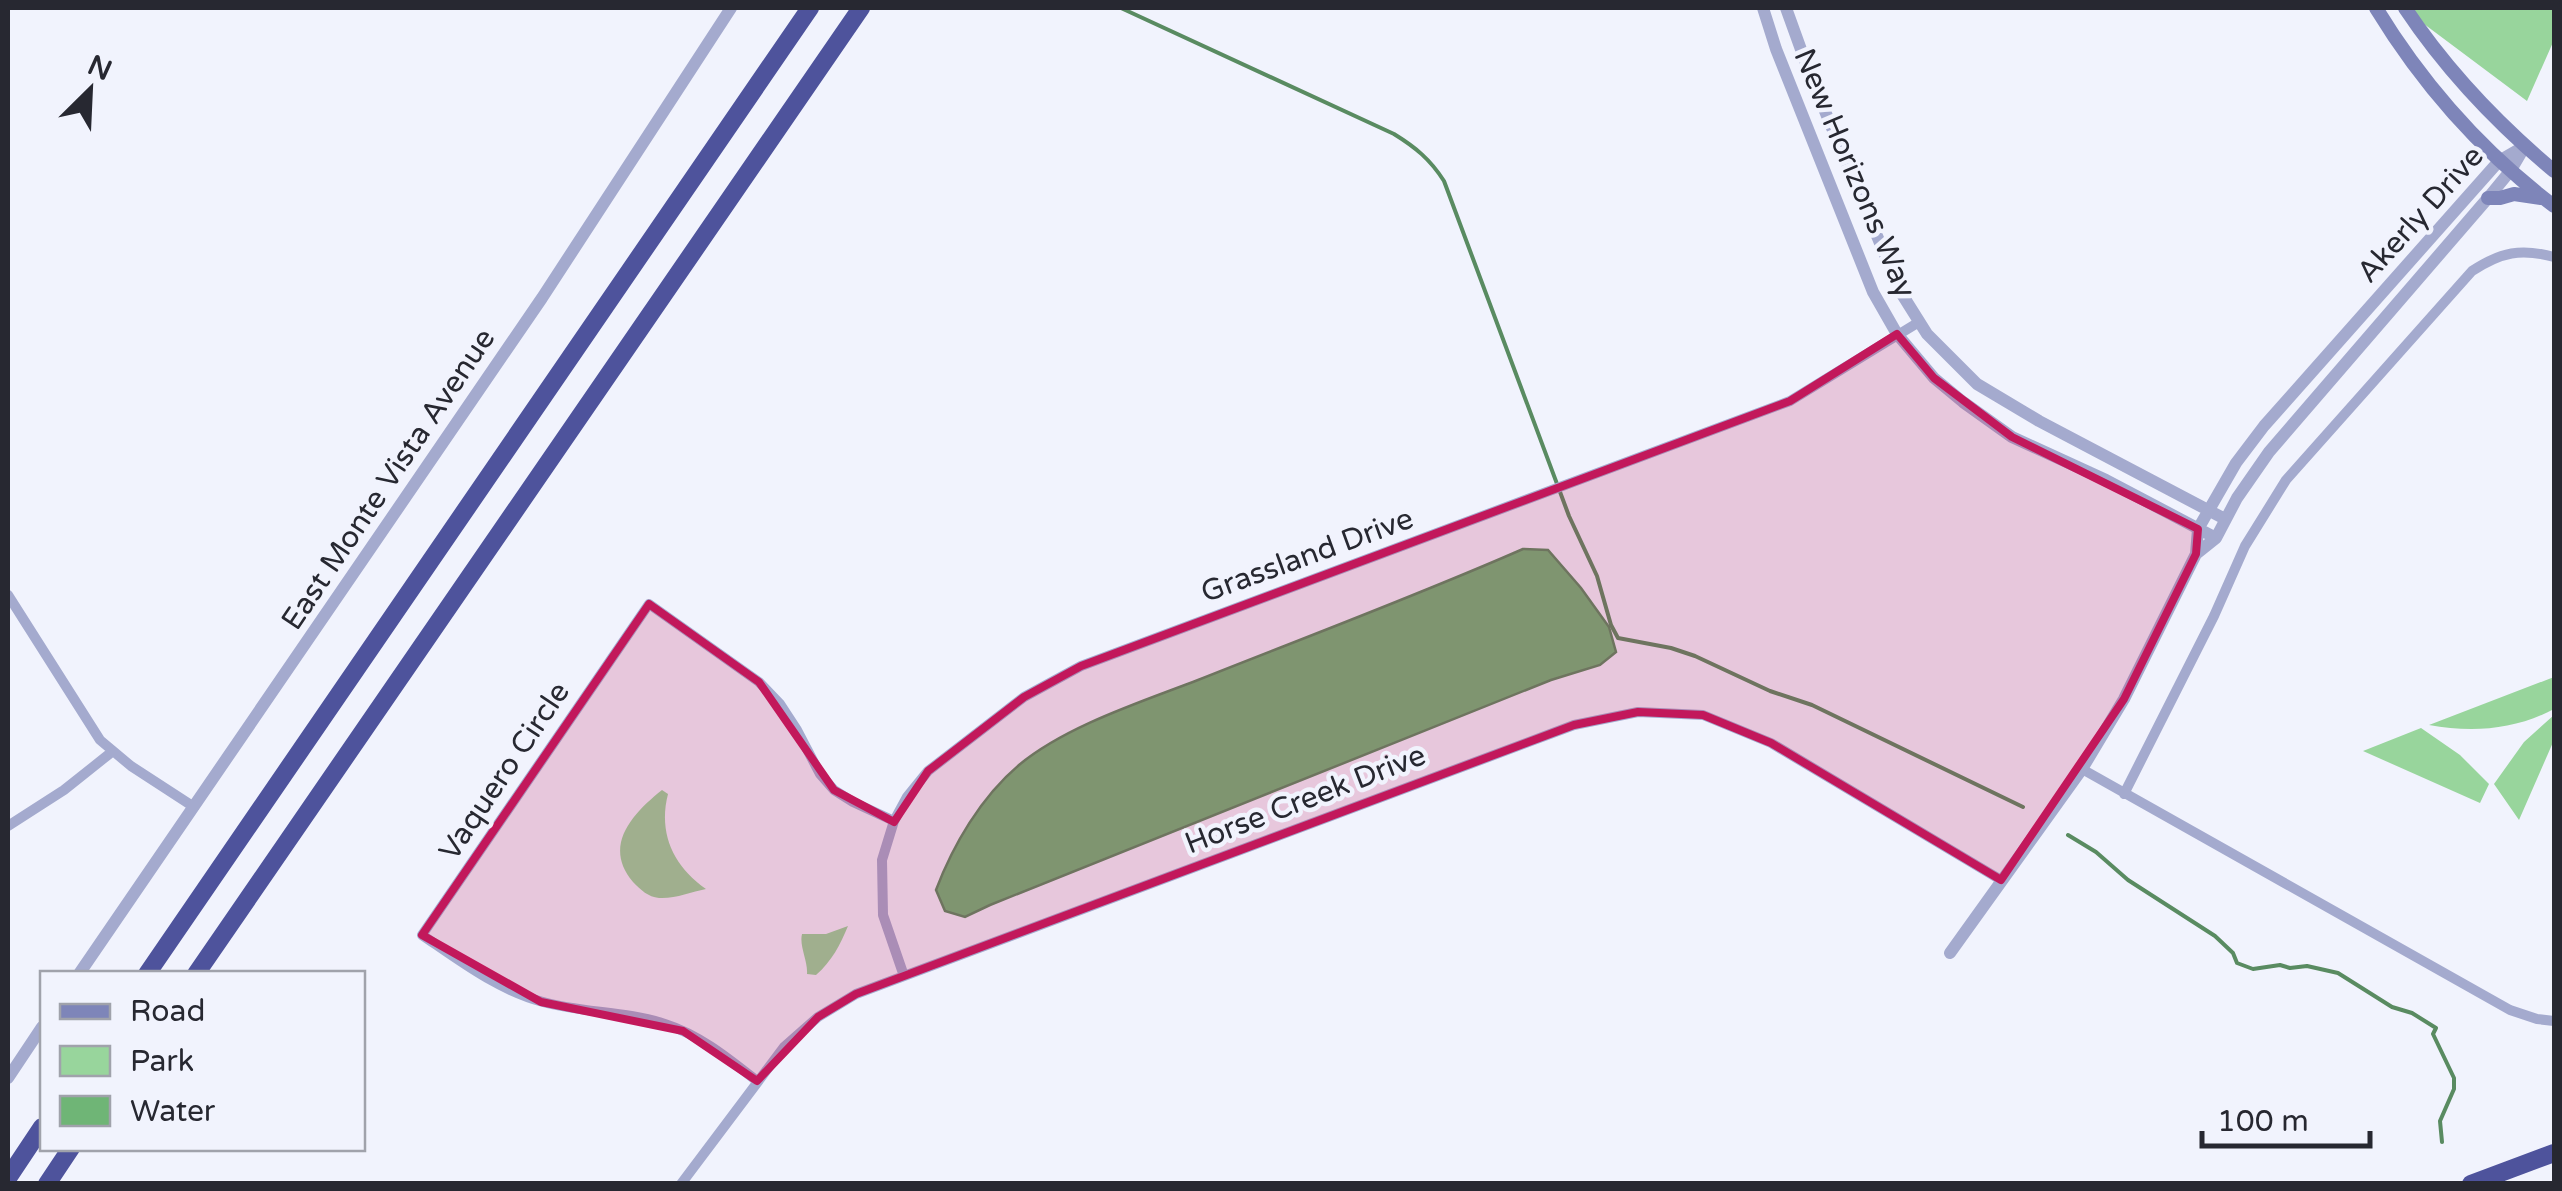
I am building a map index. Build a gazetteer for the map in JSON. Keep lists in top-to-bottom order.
{
  "streets": {
    "street": [
      "New Horizons Way",
      "Akerly Drive",
      "East Monte Vista Avenue",
      "Grassland Drive",
      "Vaquero Circle",
      "Horse Creek Drive"
    ]
  },
  "crossings": [
    ["New Horizons Way", "Akerly Drive"],
    ["New Horizons Way", "Grassland Drive"],
    ["Akerly Drive", "Horse Creek Drive"],
    ["Grassland Drive", "Vaquero Circle"],
    ["Grassland Drive", "Horse Creek Drive"],
    ["Vaquero Circle", "Horse Creek Drive"]
  ],
  "legend": ["Road", "Park", "Water"],
  "scale_bar": "100 m",
  "north": "top right"
}
